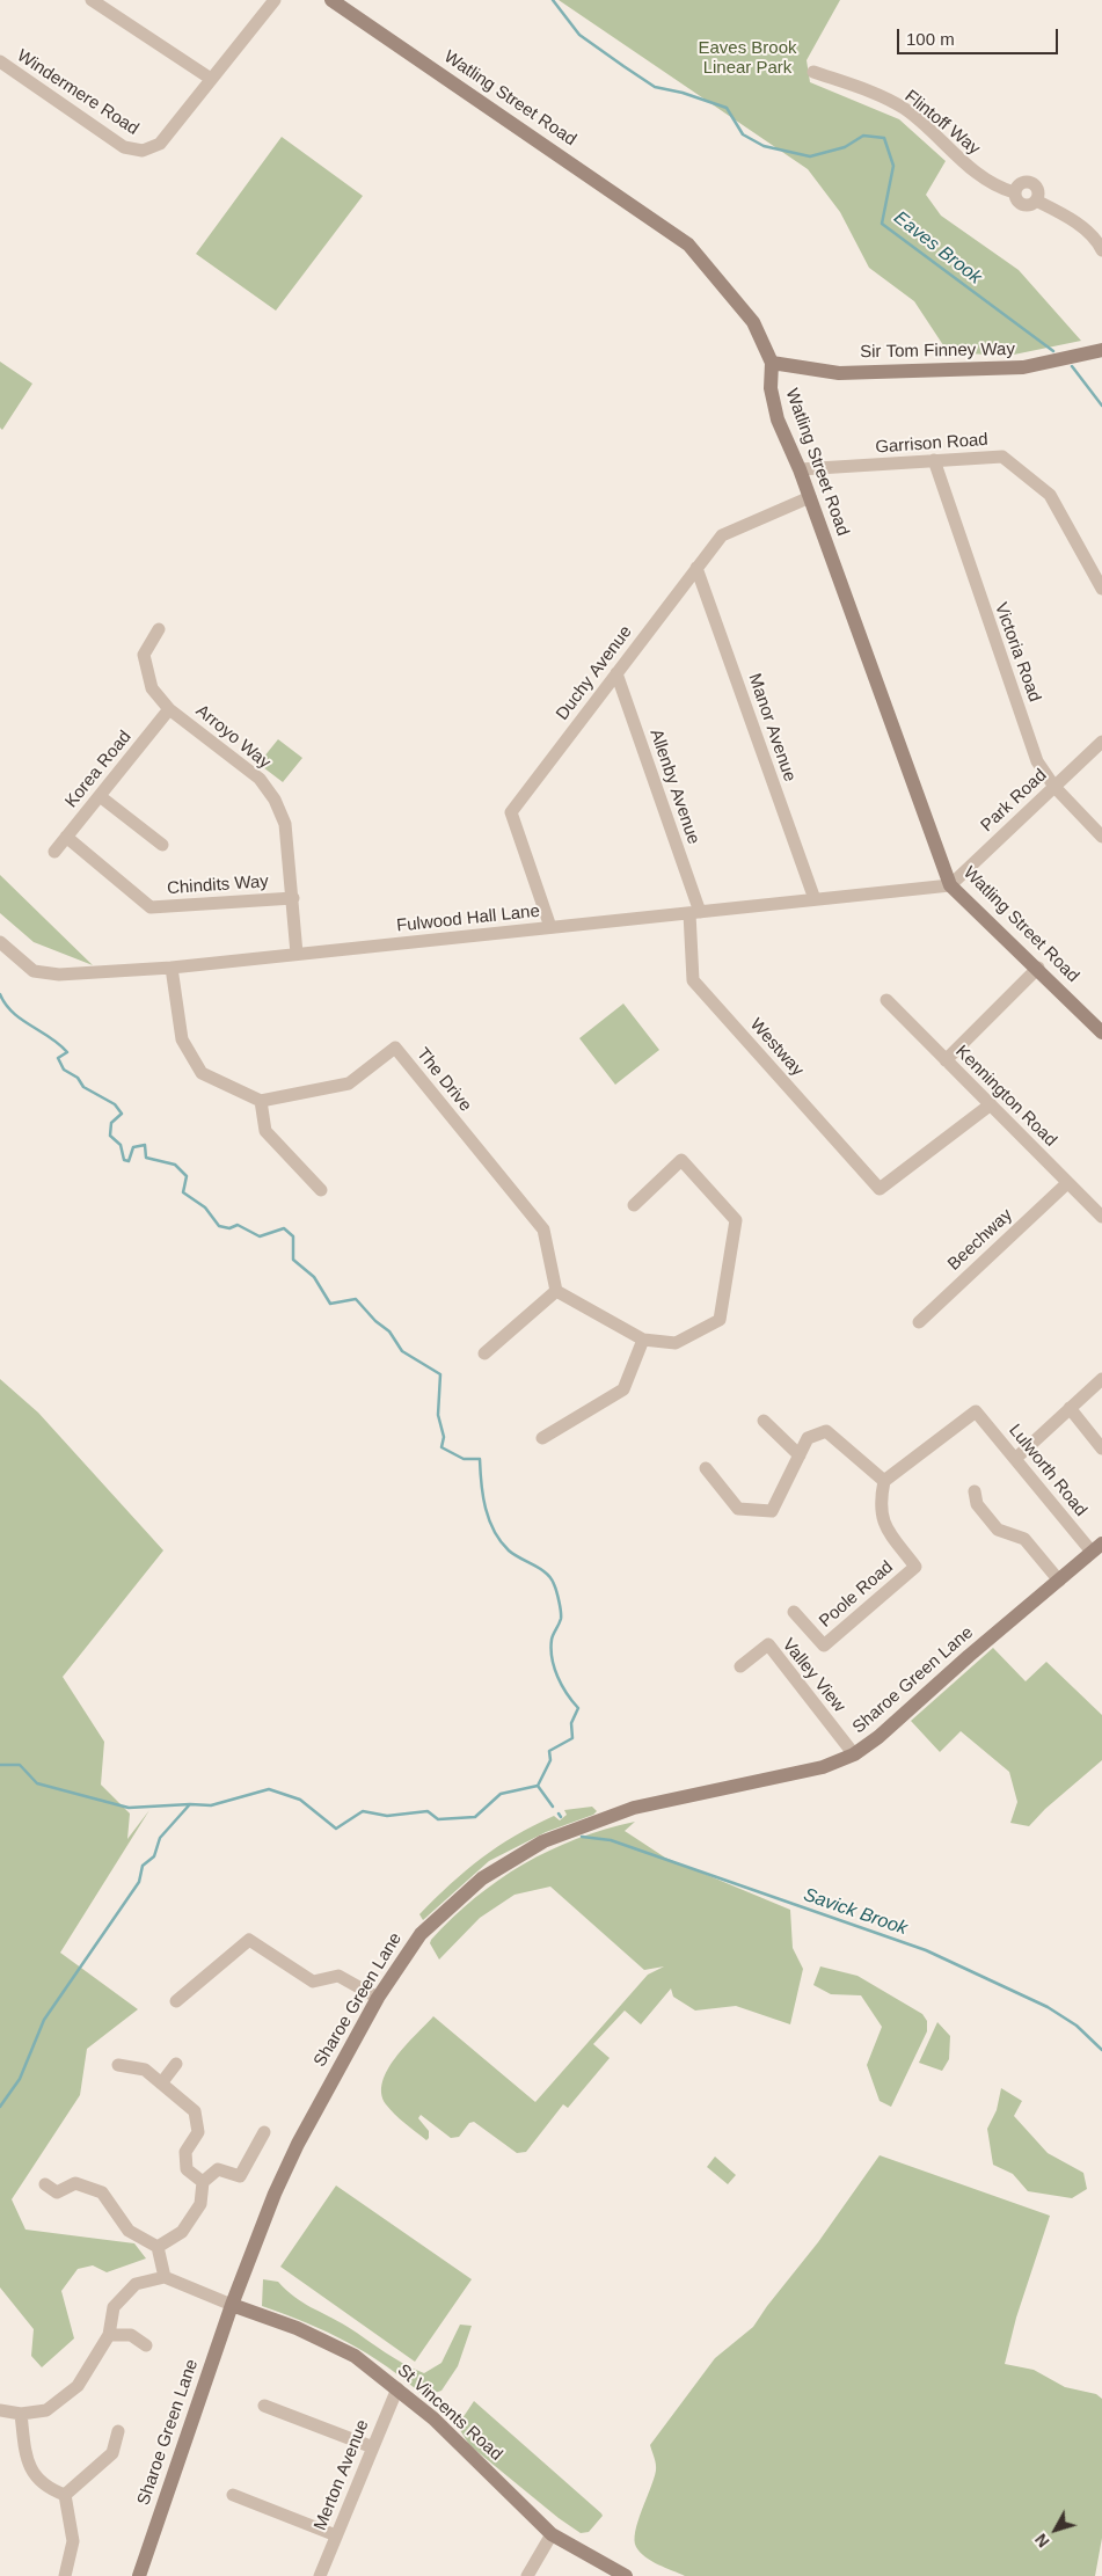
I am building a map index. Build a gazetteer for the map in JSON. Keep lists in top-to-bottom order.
{
  "streets": {
    "street": [
      "Windermere Road",
      "Watling Street Road",
      "Flintoff Way",
      "Sir Tom Finney Way",
      "Garrison Road",
      "Victoria Road",
      "Duchy Avenue",
      "Manor Avenue",
      "Arroyo Way",
      "Korea Road",
      "Allenby Avenue",
      "Park Road",
      "Chindits Way",
      "Fulwood Hall Lane",
      "Westway",
      "The Drive",
      "Kennington Road",
      "Beechway",
      "Lulworth Road",
      "Poole Road",
      "Valley View",
      "Sharoe Green Lane",
      "St Vincents Road",
      "Merton Avenue"
    ]
  },
  "crossings": [
    ["Watling Street Road", "Sir Tom Finney Way"],
    ["Watling Street Road", "Garrison Road"],
    ["Watling Street Road", "Duchy Avenue"],
    ["Watling Street Road", "Park Road"],
    ["Watling Street Road", "Fulwood Hall Lane"],
    ["Garrison Road", "Victoria Road"],
    ["Victoria Road", "Park Road"],
    ["Duchy Avenue", "Manor Avenue"],
    ["Duchy Avenue", "Allenby Avenue"],
    ["Duchy Avenue", "Fulwood Hall Lane"],
    ["Manor Avenue", "Fulwood Hall Lane"],
    ["Arroyo Way", "Korea Road"],
    ["Arroyo Way", "Chindits Way"],
    ["Arroyo Way", "Fulwood Hall Lane"],
    ["Korea Road", "Chindits Way"],
    ["Allenby Avenue", "Fulwood Hall Lane"],
    ["Allenby Avenue", "Westway"],
    ["Park Road", "Fulwood Hall Lane"],
    ["Fulwood Hall Lane", "Westway"],
    ["Westway", "Kennington Road"],
    ["Kennington Road", "Beechway"],
    ["Lulworth Road", "Poole Road"],
    ["Lulworth Road", "Sharoe Green Lane"],
    ["Valley View", "Sharoe Green Lane"],
    ["Sharoe Green Lane", "St Vincents Road"],
    ["St Vincents Road", "Merton Avenue"]
  ],
  "water": ["Eaves Brook", "Savick Brook"],
  "parks": ["Eaves Brook Linear Park"],
  "scale_bar": "100 m",
  "north": "bottom left"
}
